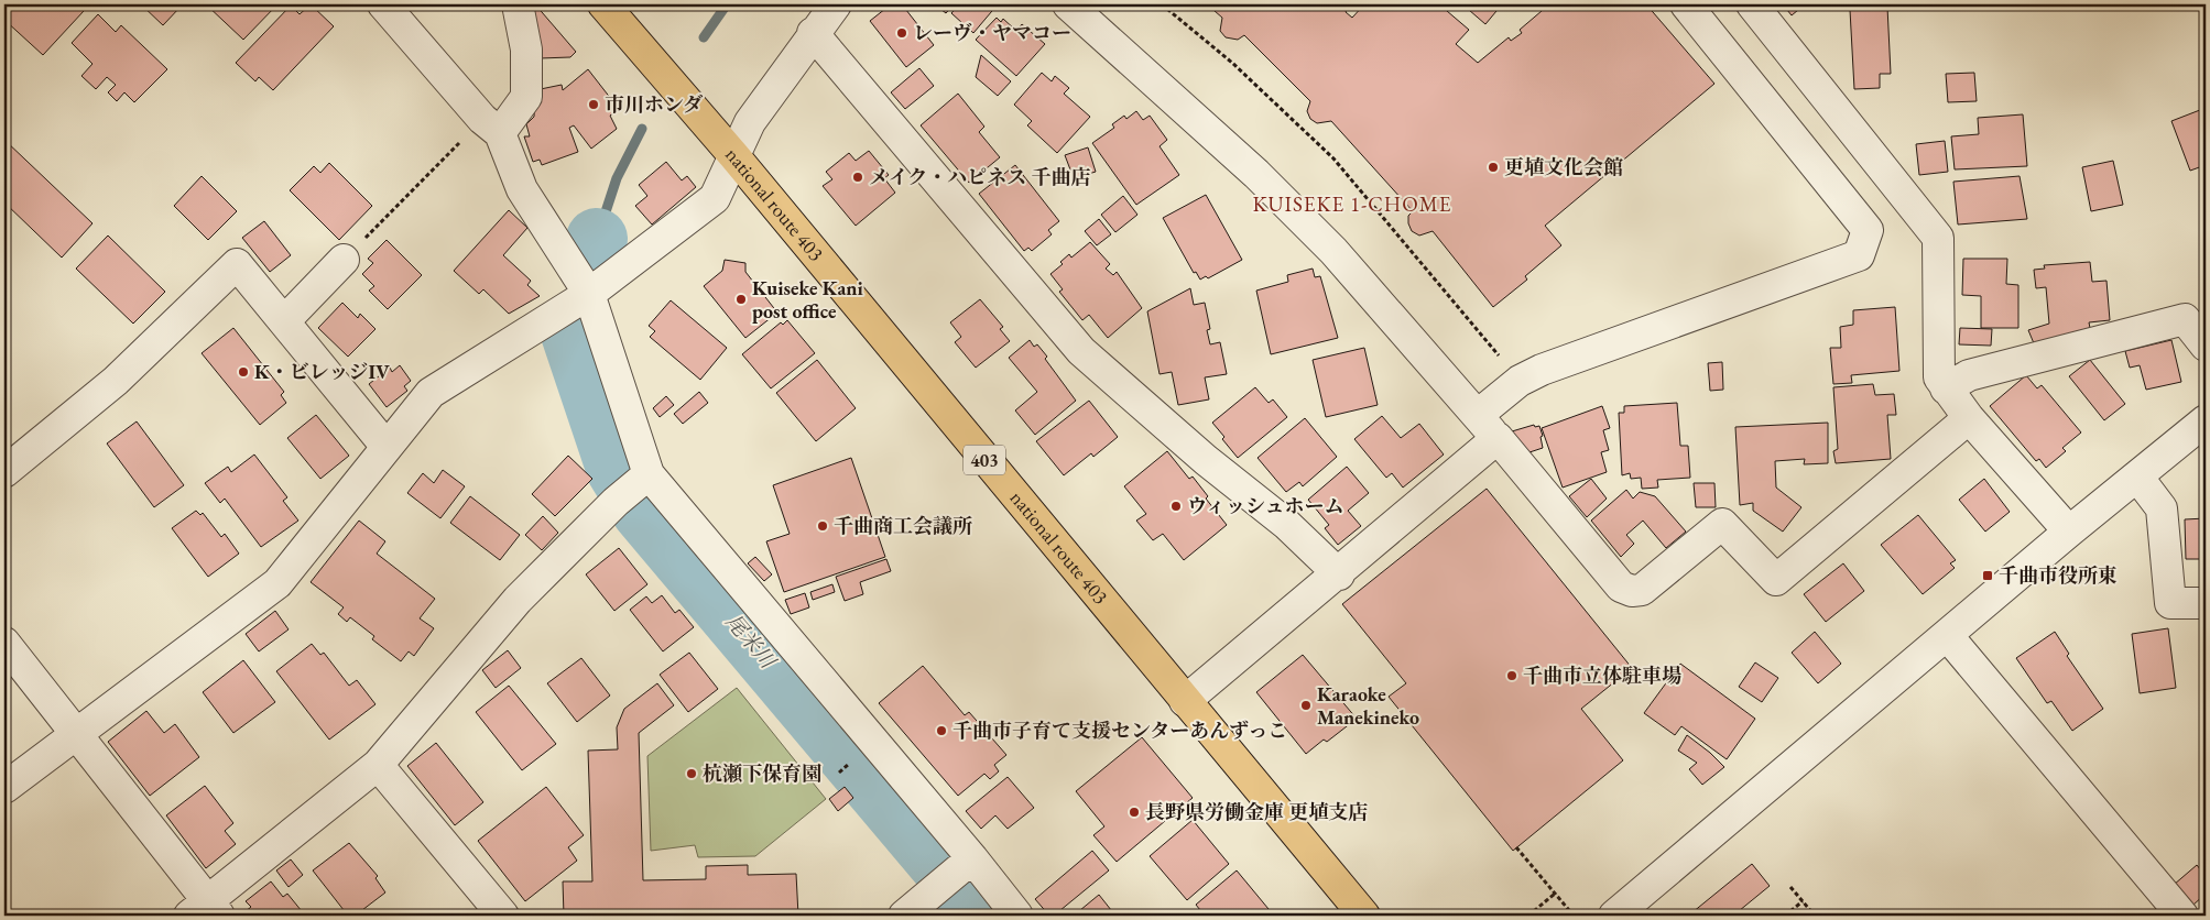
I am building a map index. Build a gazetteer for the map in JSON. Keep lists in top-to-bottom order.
{
  "streets": {
    "highway": ["national route 403", "403"]
  },
  "districts": ["KUISEKE 1-CHOME"],
  "water": ["尾米川"],
  "places": {
    "other": [
      "レーヴ・ヤマコー",
      "市川ホンダ",
      "更埴文化会館",
      "メイク・ハピネス 千曲店",
      "Kuiseke Kani post office",
      "K・ビレッジⅣ",
      "ウィッシュホーム",
      "千曲商工会議所",
      "千曲市立体駐車場",
      "Karaoke Manekineko",
      "千曲市子育て支援センターあんずっこ",
      "杭瀬下保育園",
      "長野県労働金庫 更埴支店"
    ],
    "transit": ["千曲市役所東"]
  }
}
